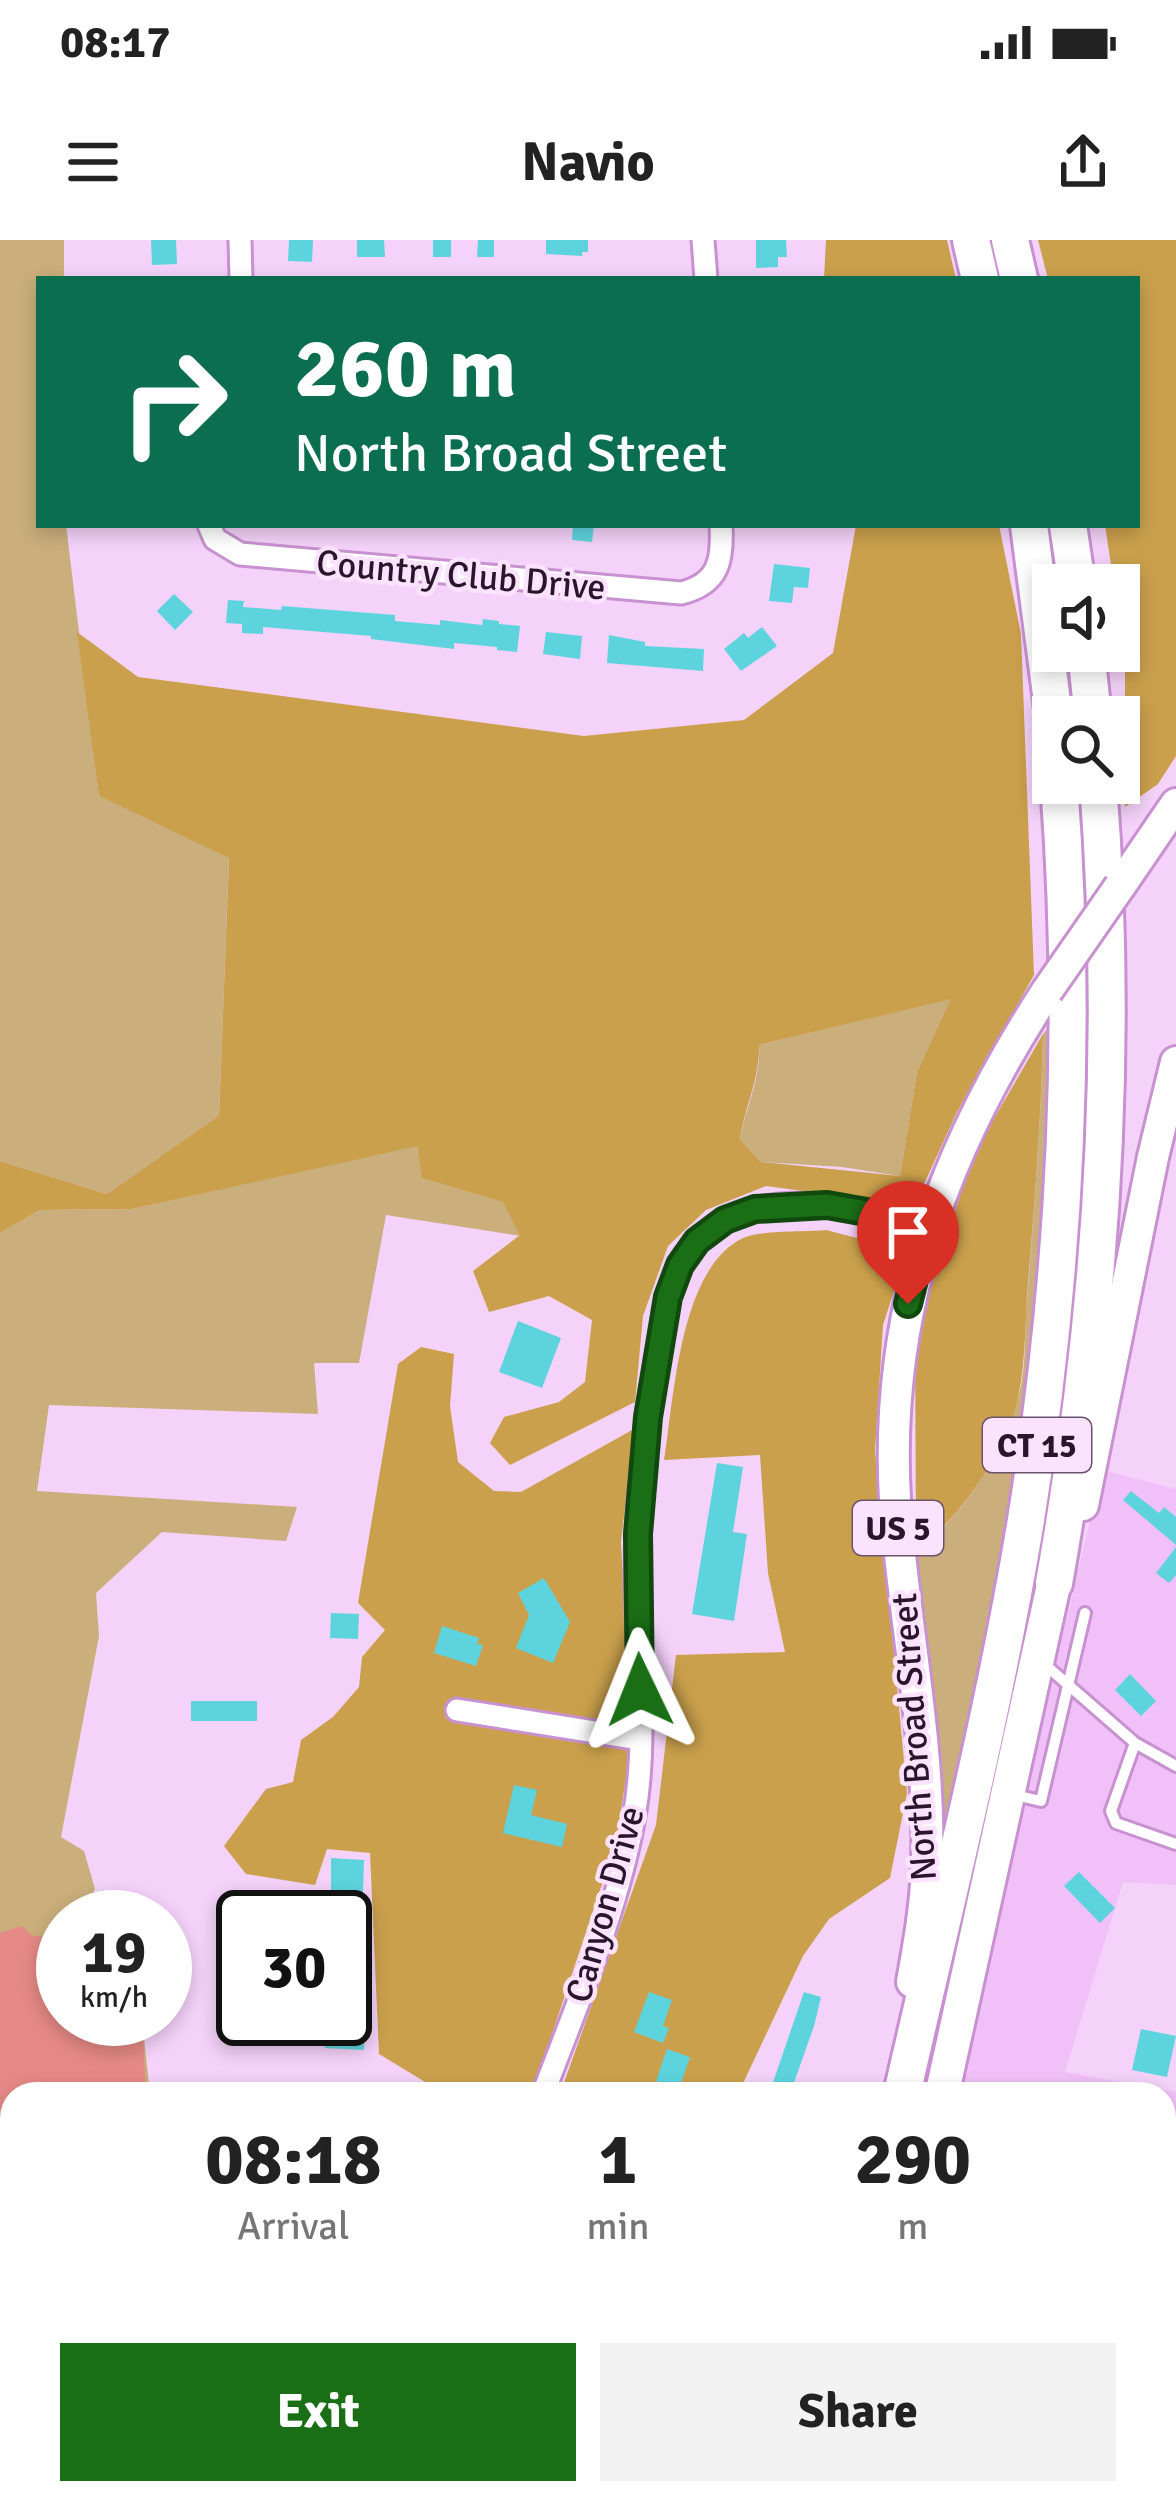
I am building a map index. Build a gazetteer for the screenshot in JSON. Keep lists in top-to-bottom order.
{
  "streets": {
    "highway": ["CT 15", "North Broad Street"],
    "main road": ["US 5"],
    "street": ["Country Club Drive", "Canyon Drive"]
  },
  "crossings": [
    ["CT 15", "North Broad Street"],
    ["North Broad Street", "Canyon Drive"]
  ],
  "page": {
    "status": "08:17",
    "header": "Navio",
    "turn": ["260 m", "North Broad Street"],
    "speed": "19 km/h",
    "limit": "30",
    "eta": [
      "08:18",
      "Arrival",
      "1",
      "min",
      "290",
      "m"
    ],
    "buttons": ["Exit", "Share"]
  }
}
